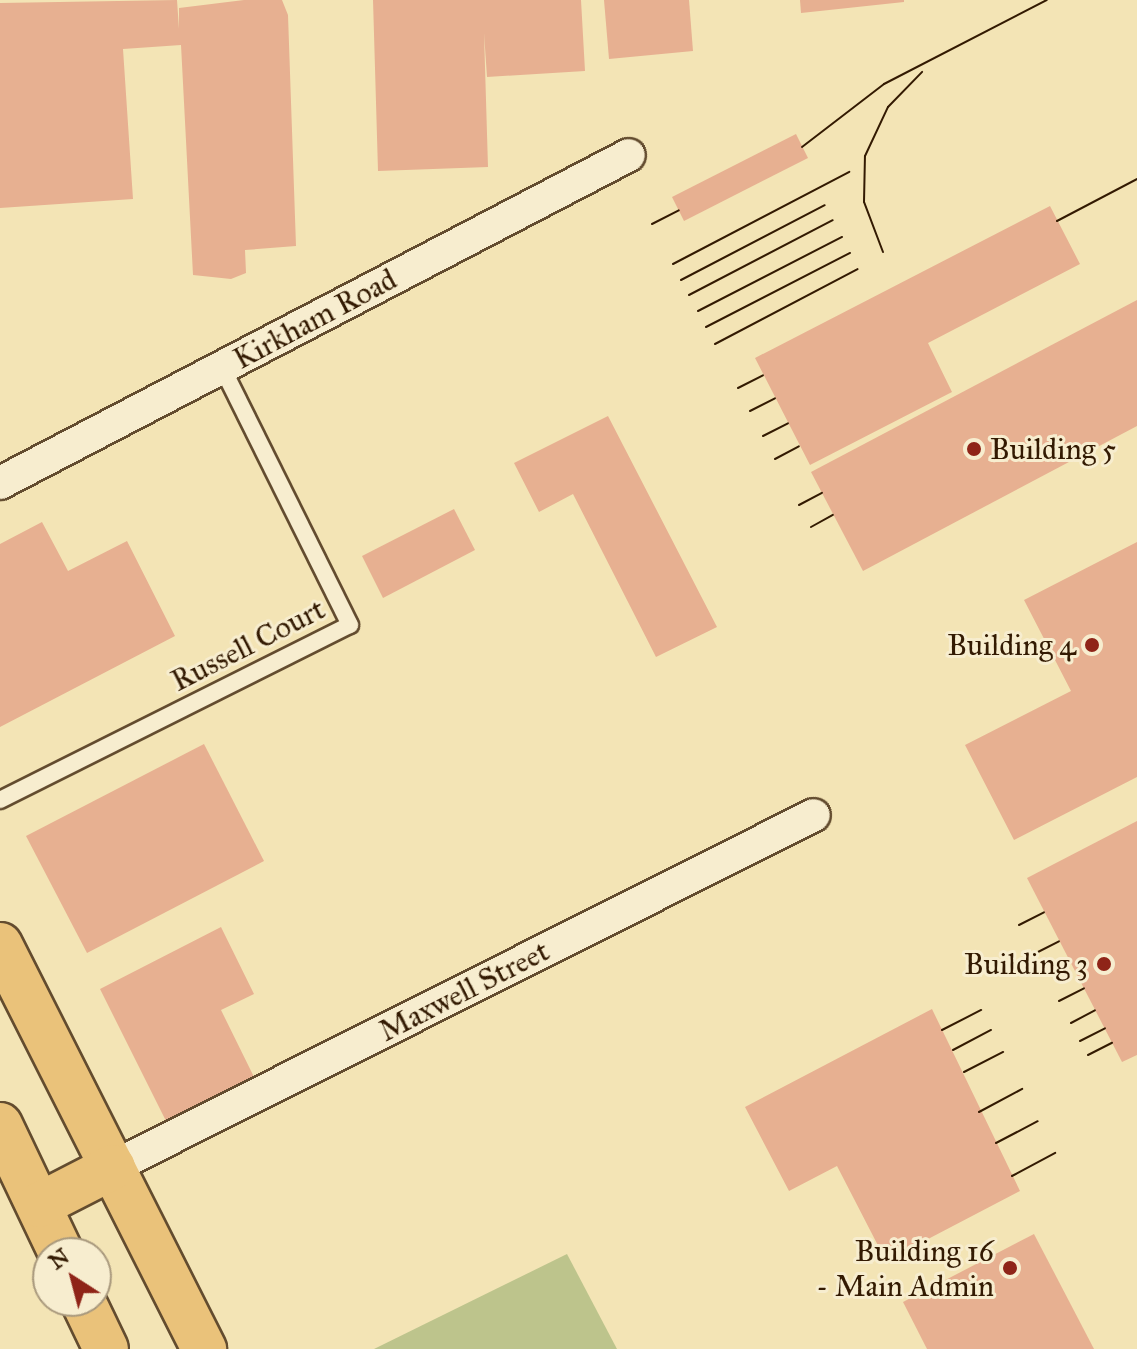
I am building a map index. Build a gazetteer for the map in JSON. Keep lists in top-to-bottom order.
{
  "streets": {
    "street": ["Kirkham Road", "Maxwell Street"],
    "lane": ["Russell Court"]
  },
  "crossings": [
    ["Kirkham Road", "Russell Court"]
  ],
  "places": [
    "Building 5",
    "Building 4",
    "Building 3",
    "Building 16 - Main Admin"
  ],
  "north": "top left"
}
